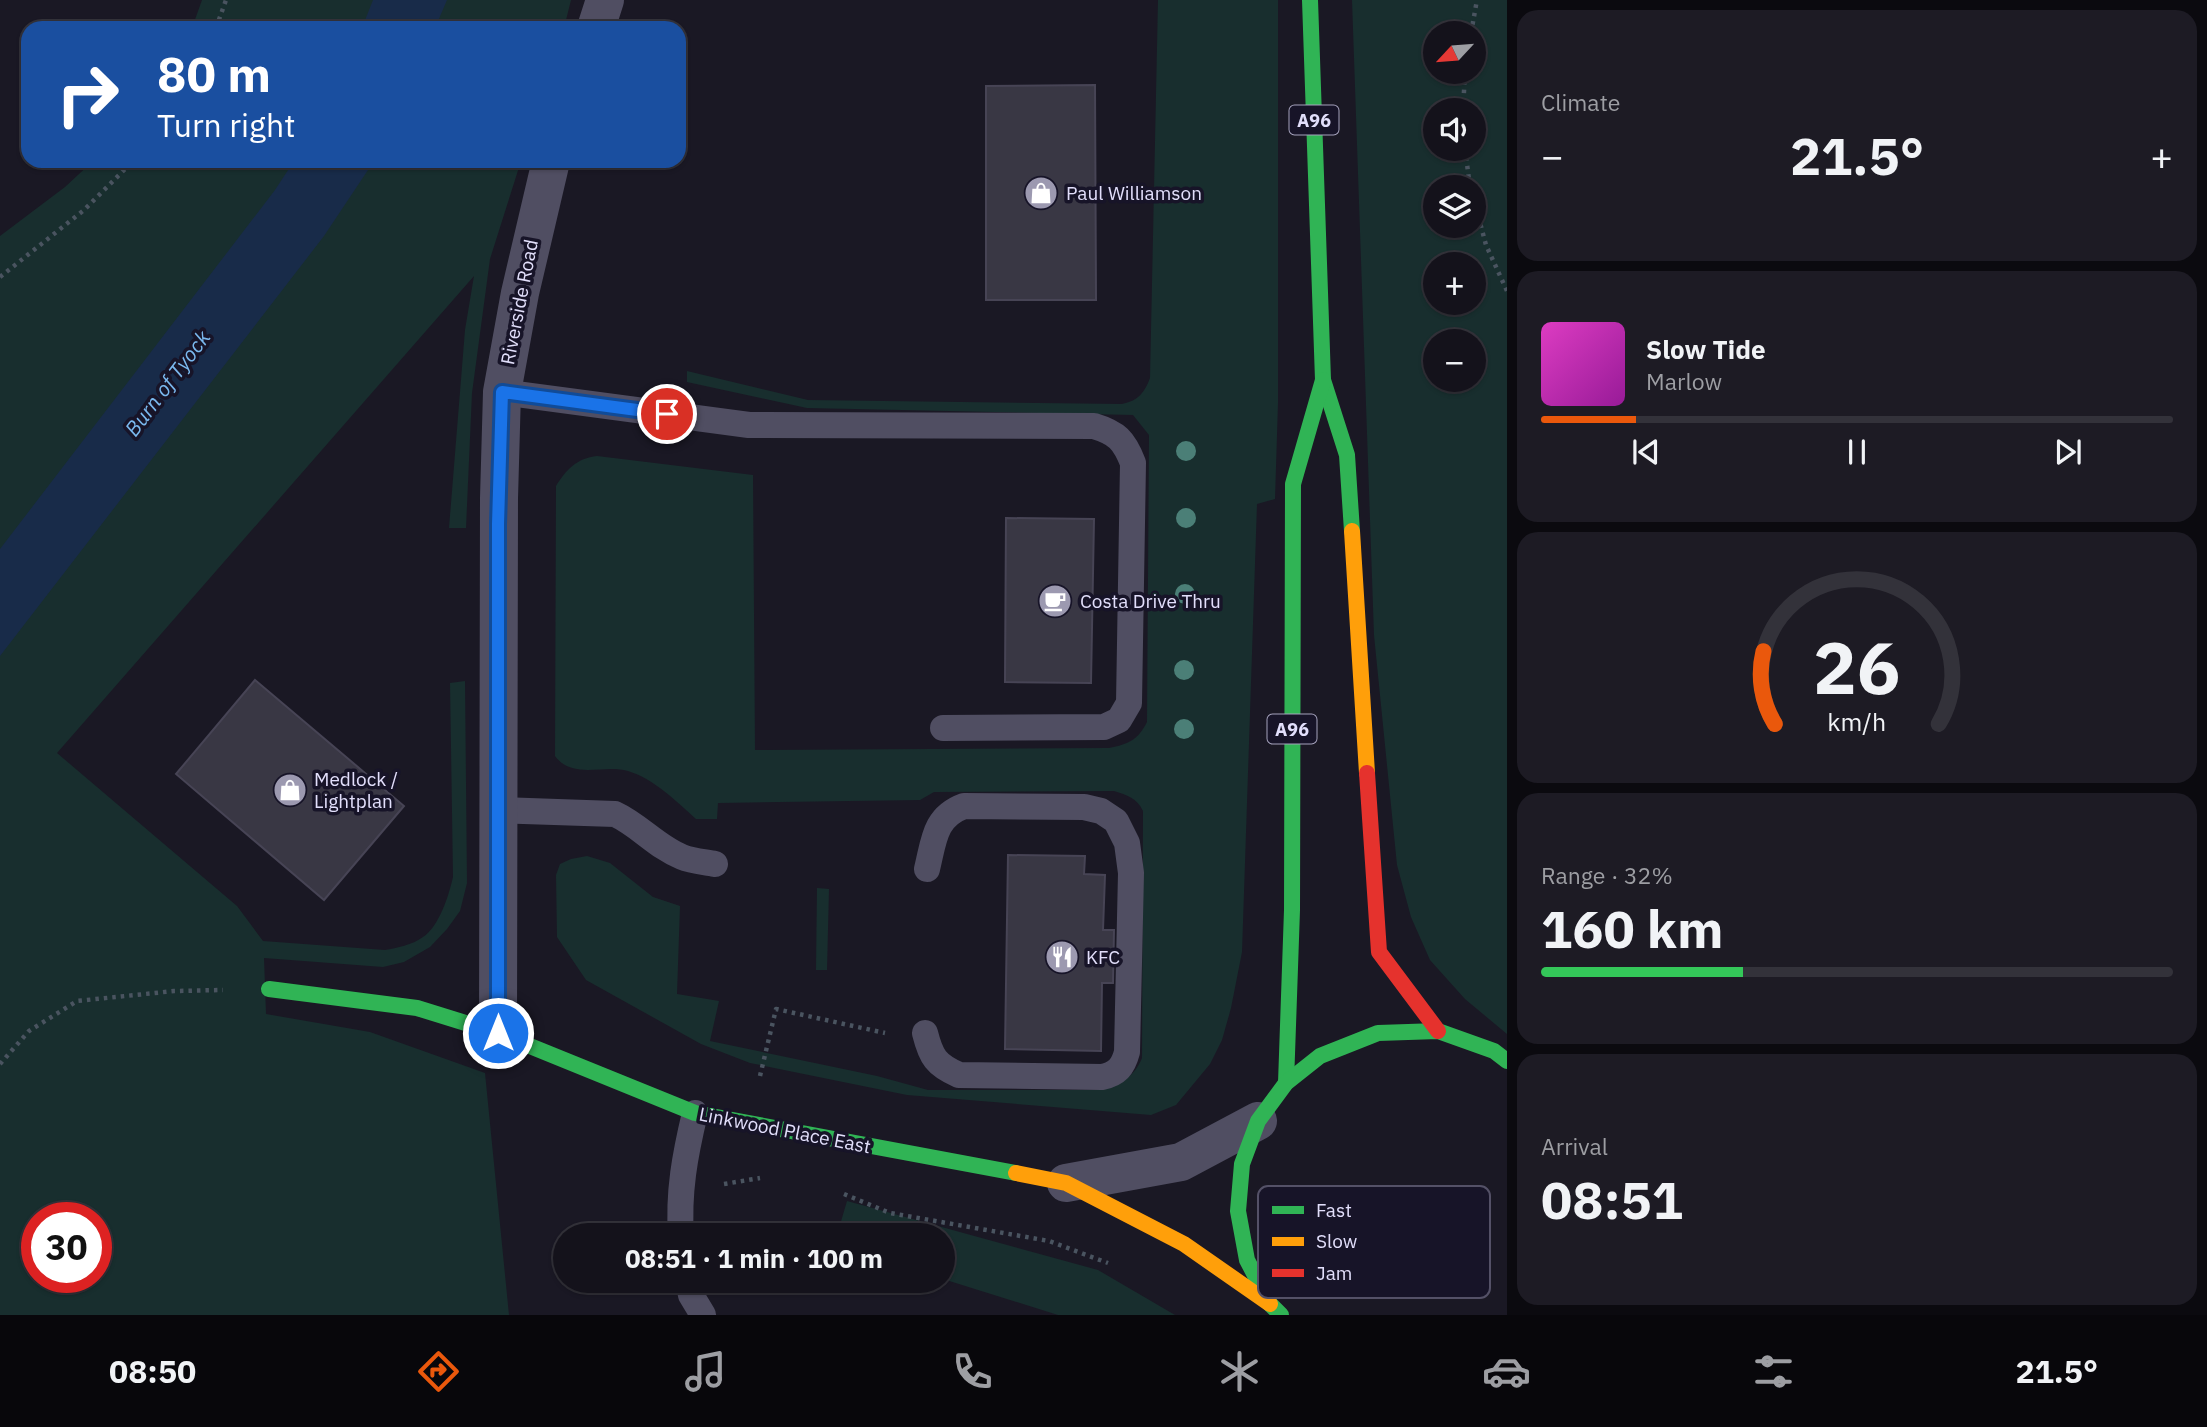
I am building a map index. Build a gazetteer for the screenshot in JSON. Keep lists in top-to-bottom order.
{
  "streets": {
    "main road": ["A96", "Linkwood Place East"],
    "street": ["Riverside Road"]
  },
  "crossings": [
    ["Riverside Road", "Linkwood Place East"]
  ],
  "water": ["Burn of Tyock"],
  "places": {
    "shop": ["Paul Williamson", "Medlock / Lightplan"],
    "cafe": ["Costa Drive Thru"],
    "restaurant": ["KFC"]
  },
  "legend": ["Fast", "Slow", "Jam"],
  "north": "bottom left",
  "page": {
    "tile": [
      "Climate",
      ["Range · 32%", "160 km"],
      ["Arrival", "08:51"]
    ],
    "map_buttons": ["+", "−"],
    "turn": ["80 m", "Turn right"],
    "heat": ["−", "21.5°", "+"],
    "song": ["Slow Tide", "Marlow"],
    "limit": "30",
    "trip": "08:51 · 1 min · 100 m",
    "tabs": ["08:50", "21.5°"],
    "gauge": ["26", "km/h"]
  }
}
